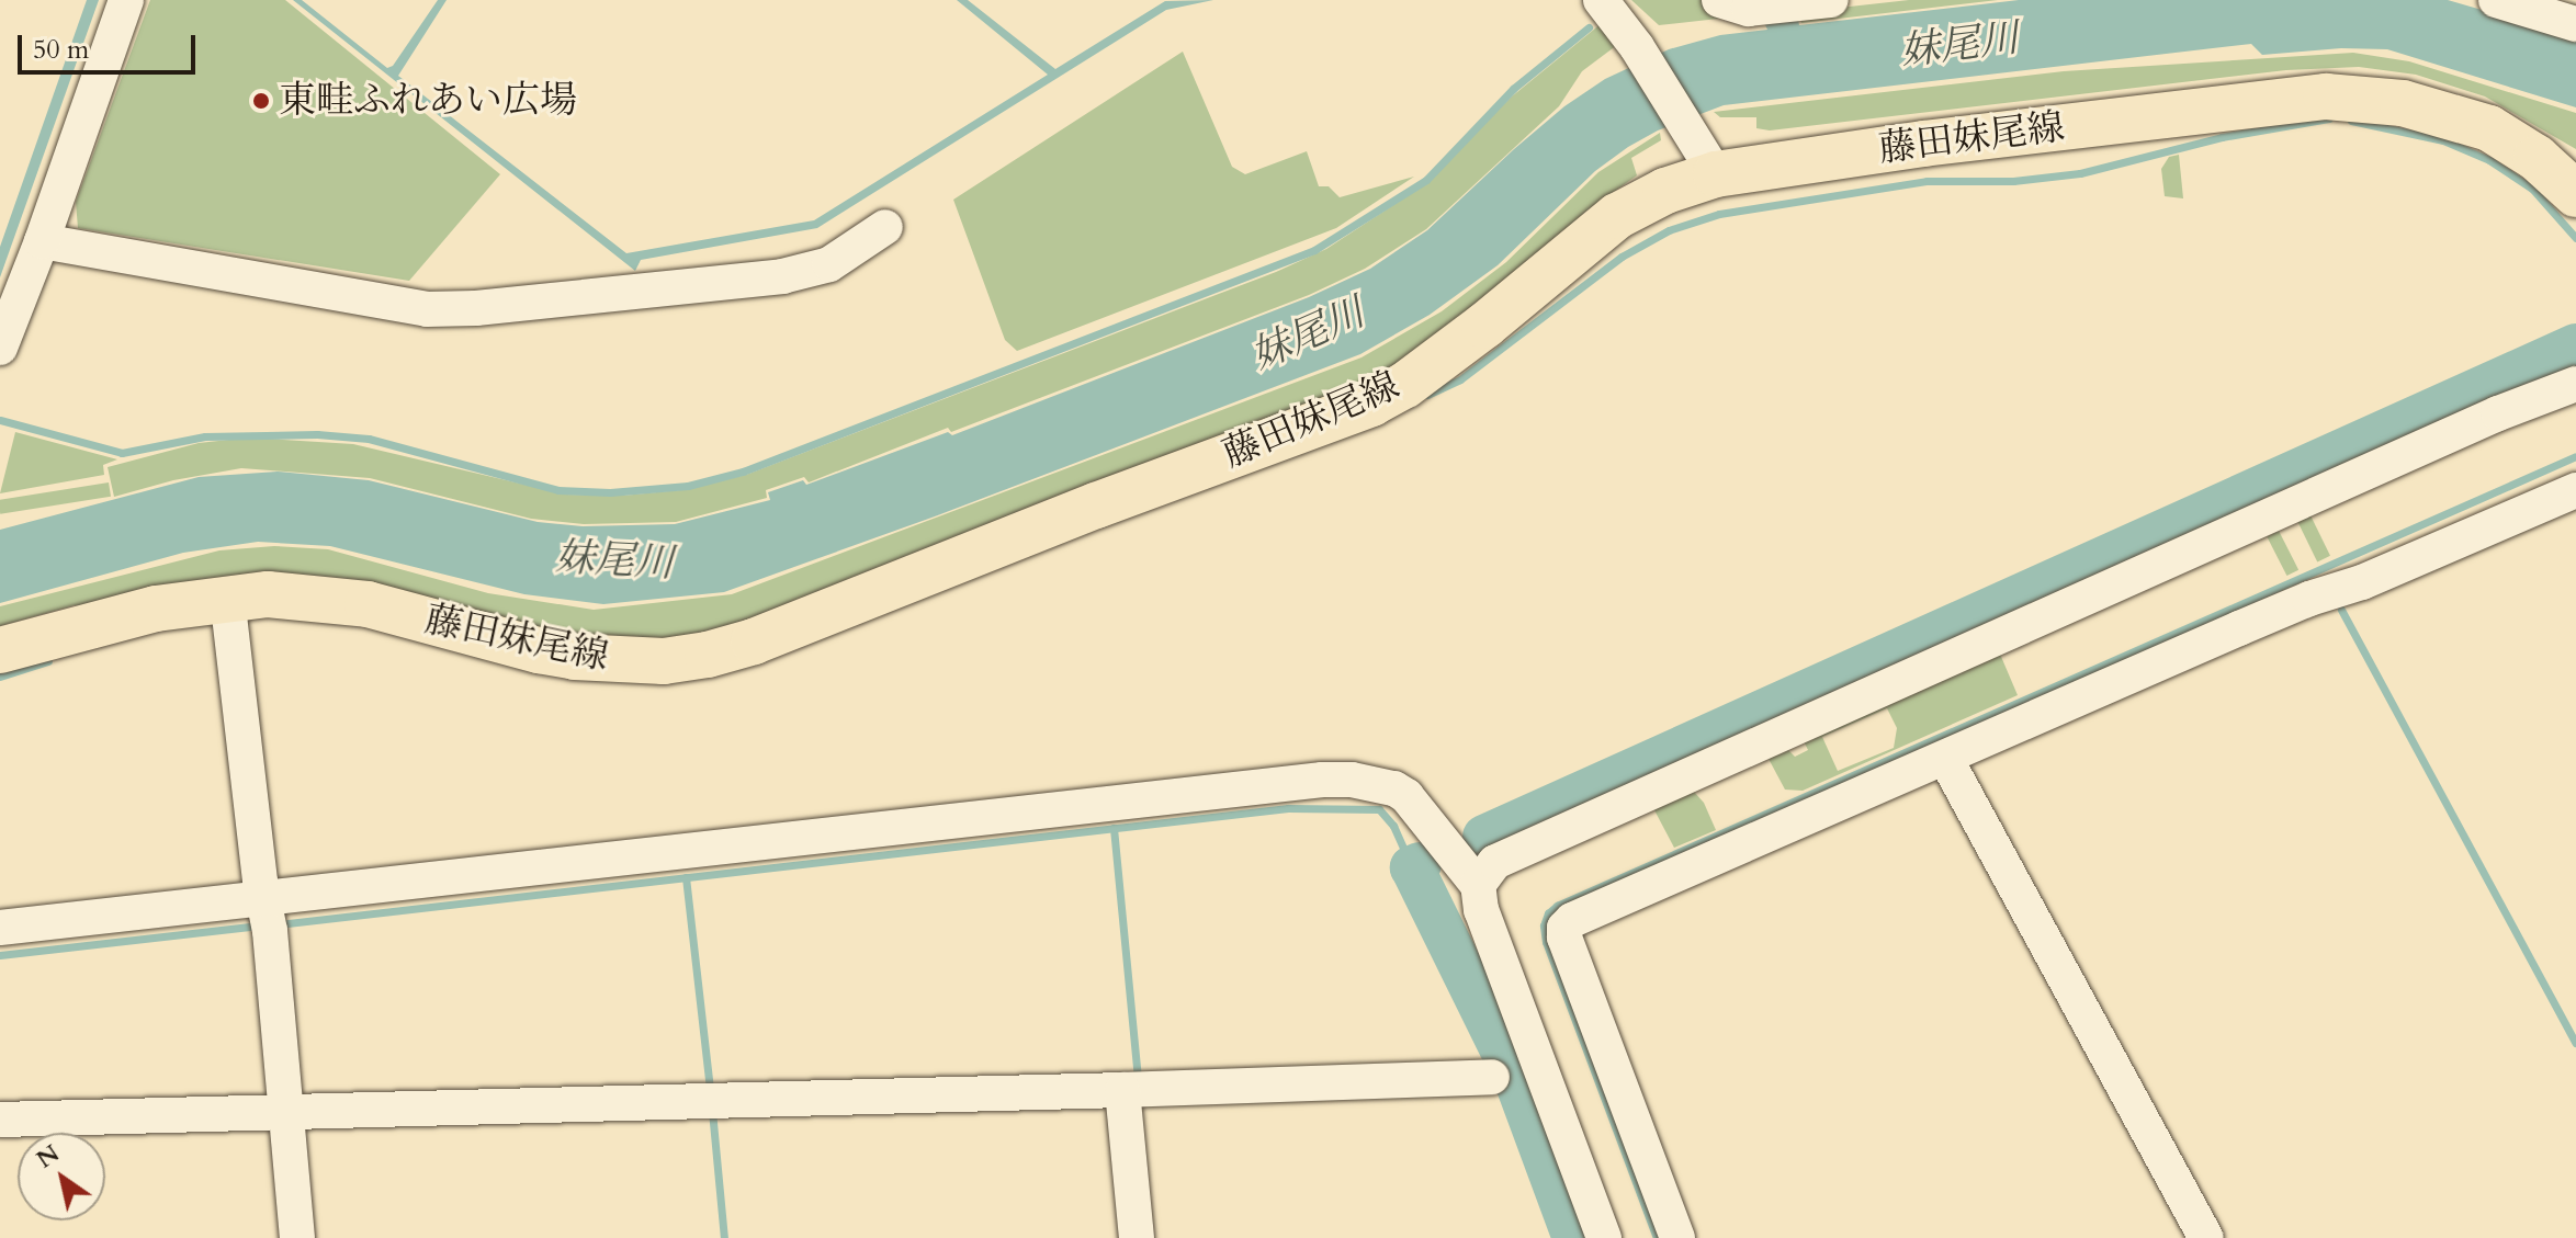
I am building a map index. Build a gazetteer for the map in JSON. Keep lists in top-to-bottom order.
{
  "streets": {
    "main road": ["藤田妹尾線"]
  },
  "water": ["妹尾川"],
  "places": ["東畦ふれあい広場"],
  "scale_bar": "50 m",
  "north": "top left"
}
